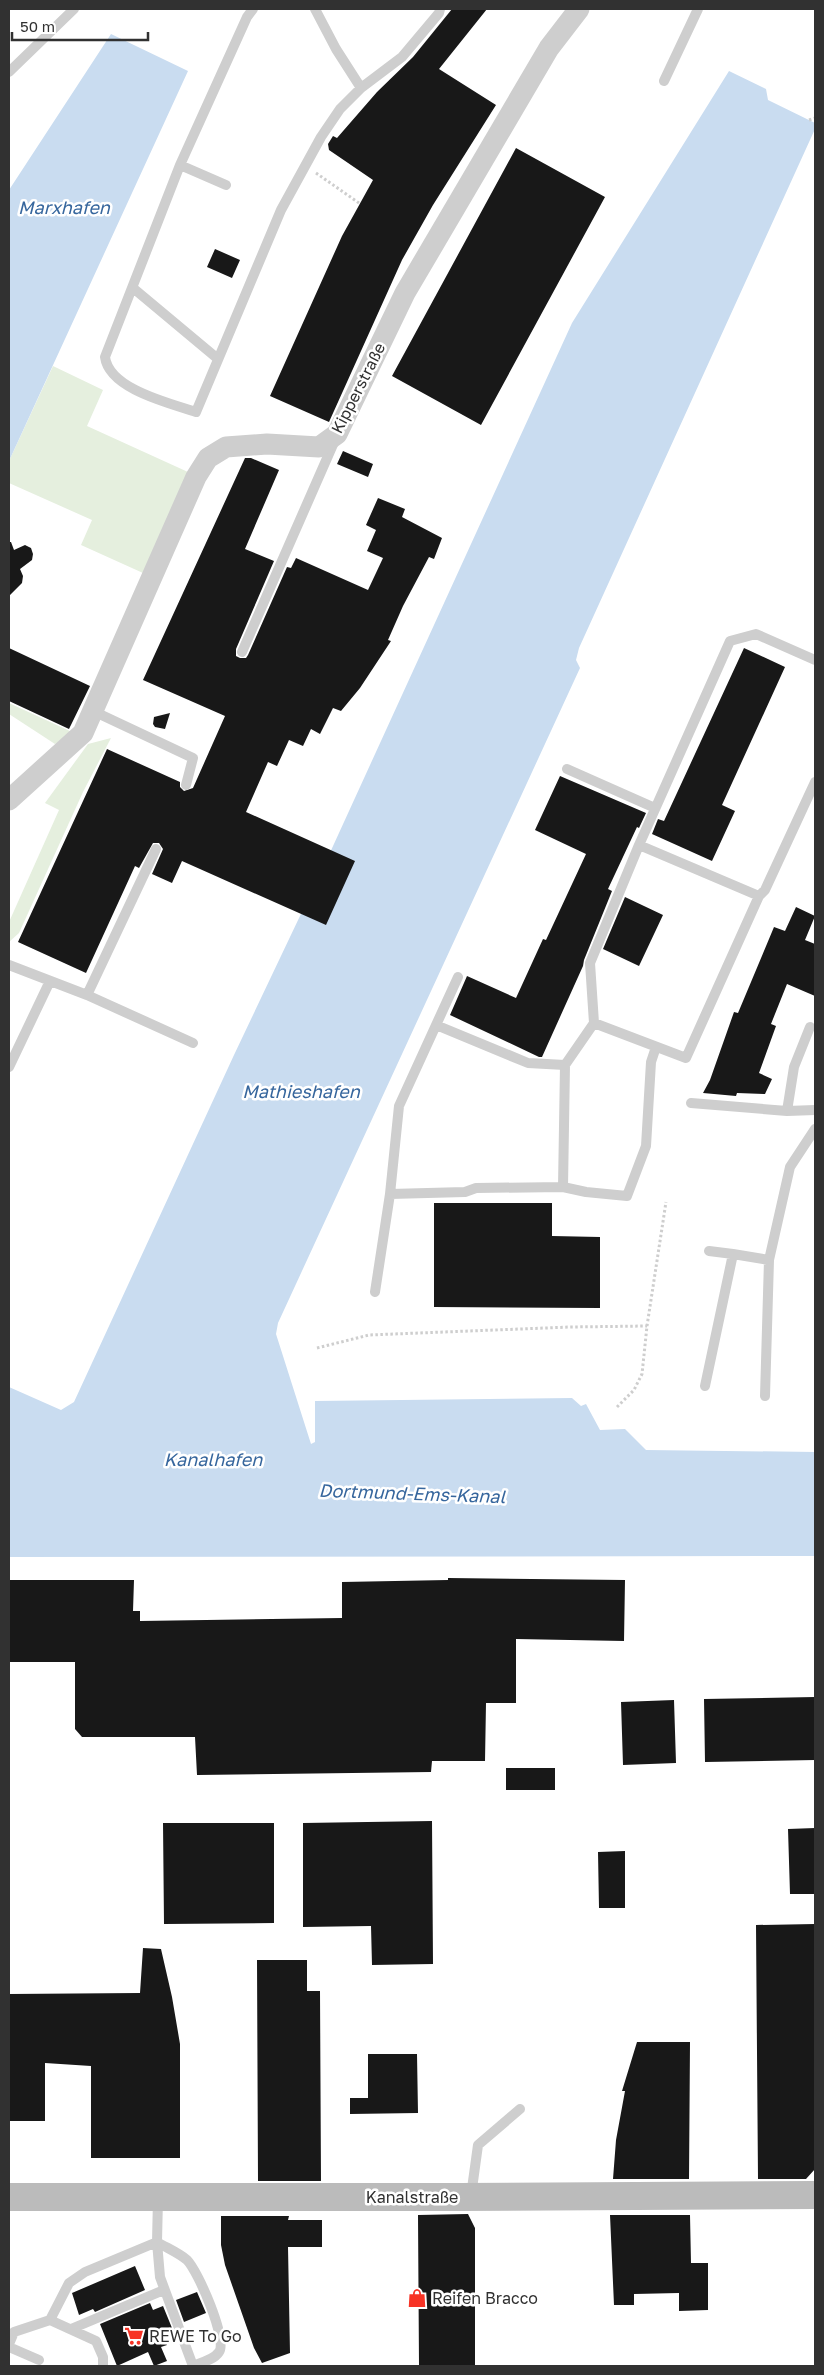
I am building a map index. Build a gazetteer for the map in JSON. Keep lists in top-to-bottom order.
{
  "streets": {
    "main road": ["Kanalstraße"],
    "street": ["Kipperstraße"]
  },
  "water": [
    "Marxhafen",
    "Mathieshafen",
    "Kanalhafen",
    "Dortmund-Ems-Kanal"
  ],
  "places": {
    "shop": ["Reifen Bracco"],
    "supermarket": ["REWE To Go"]
  },
  "scale_bar": "50 m"
}
